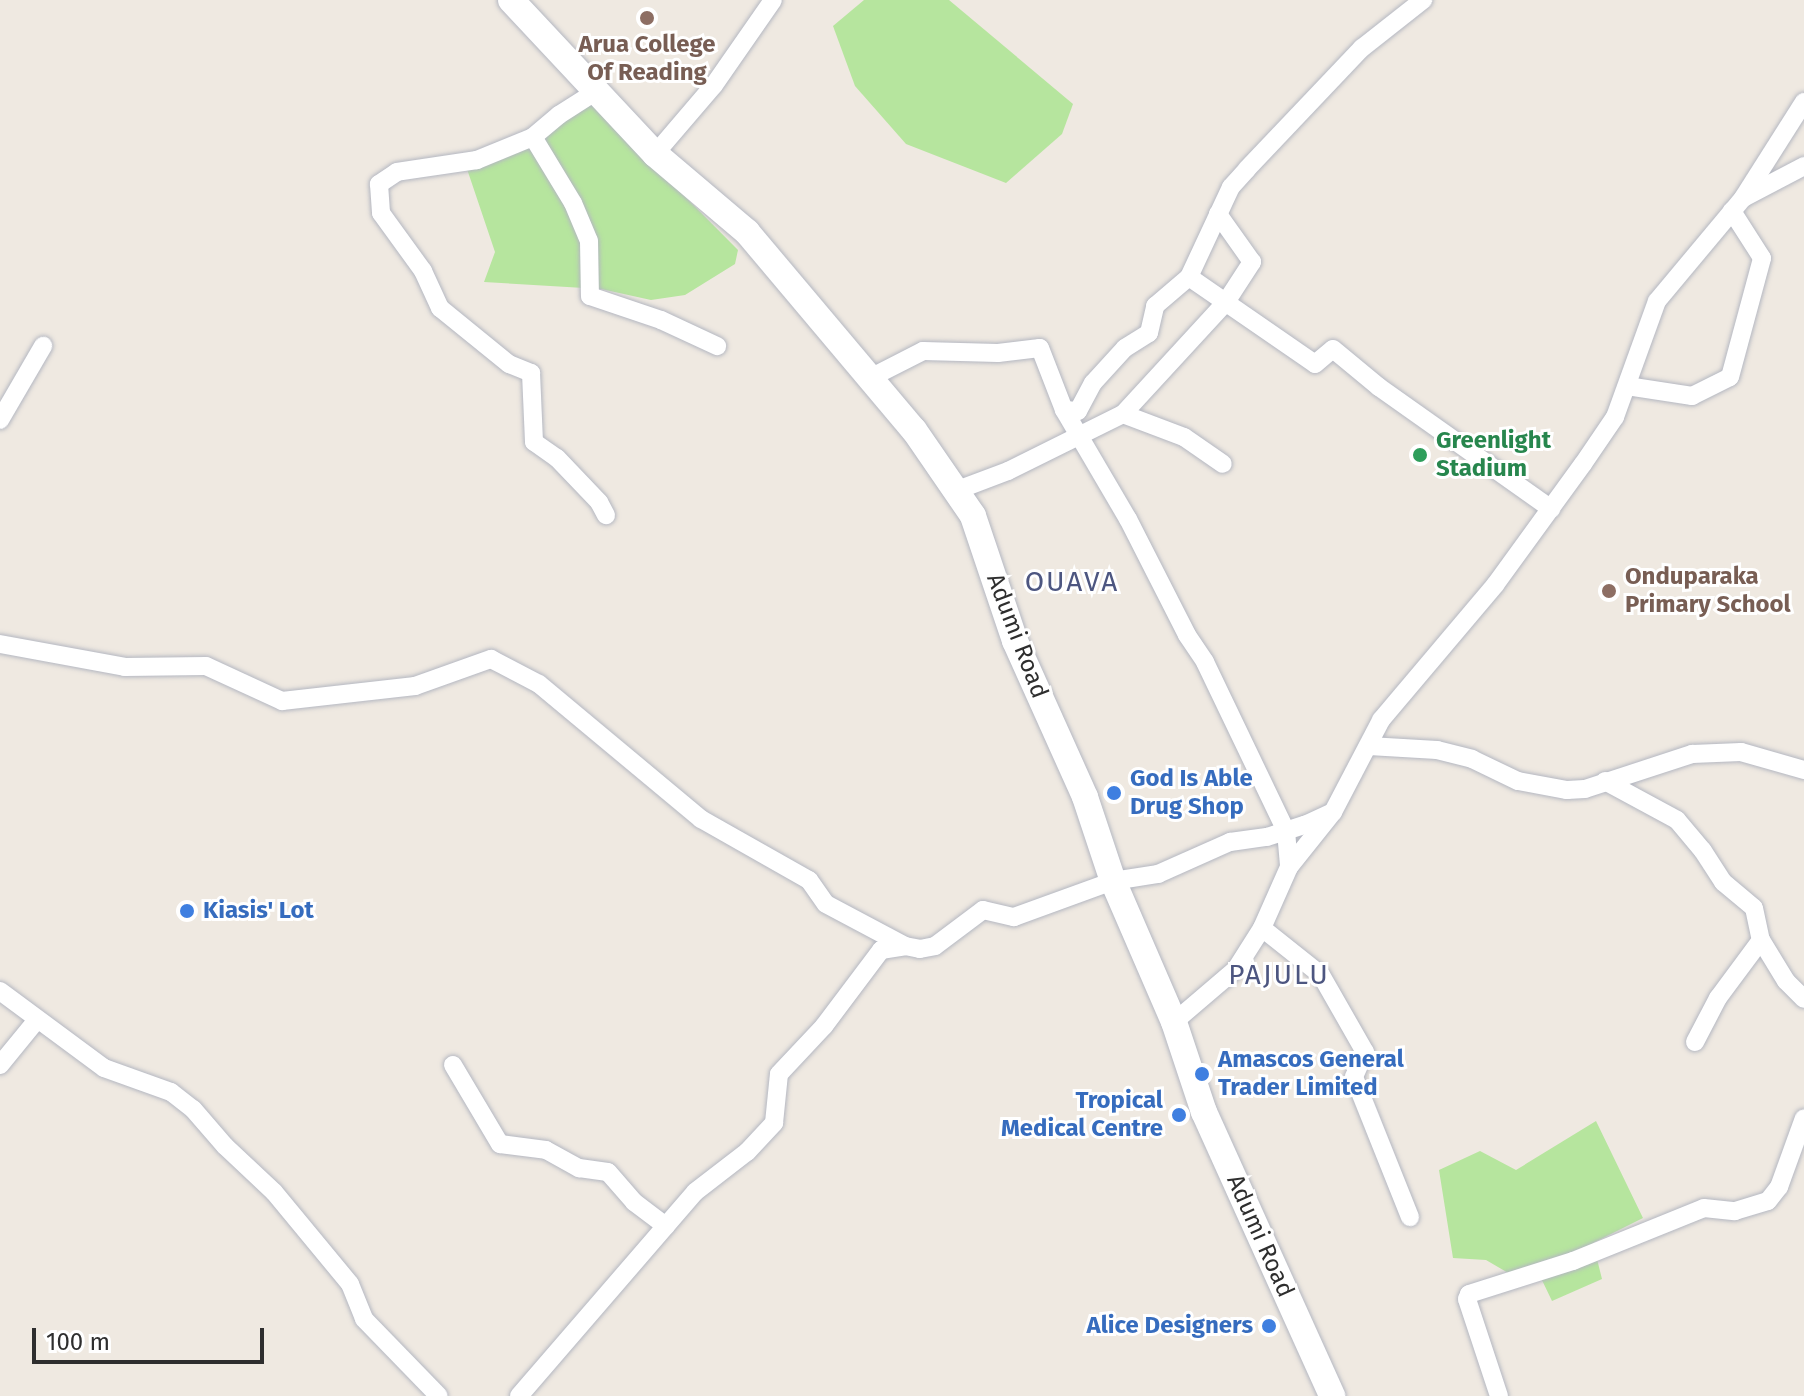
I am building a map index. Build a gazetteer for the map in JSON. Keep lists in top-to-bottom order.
{
  "streets": {
    "main road": ["Adumi Road"]
  },
  "districts": ["OUAVA", "PAJULU"],
  "places": [
    "Arua College Of Reading",
    "Greenlight Stadium",
    "Onduparaka Primary School",
    "God Is Able Drug Shop",
    "Kiasis' Lot",
    "Amascos General Trader Limited",
    "Tropical Medical Centre",
    "Alice Designers"
  ],
  "scale_bar": "100 m"
}
